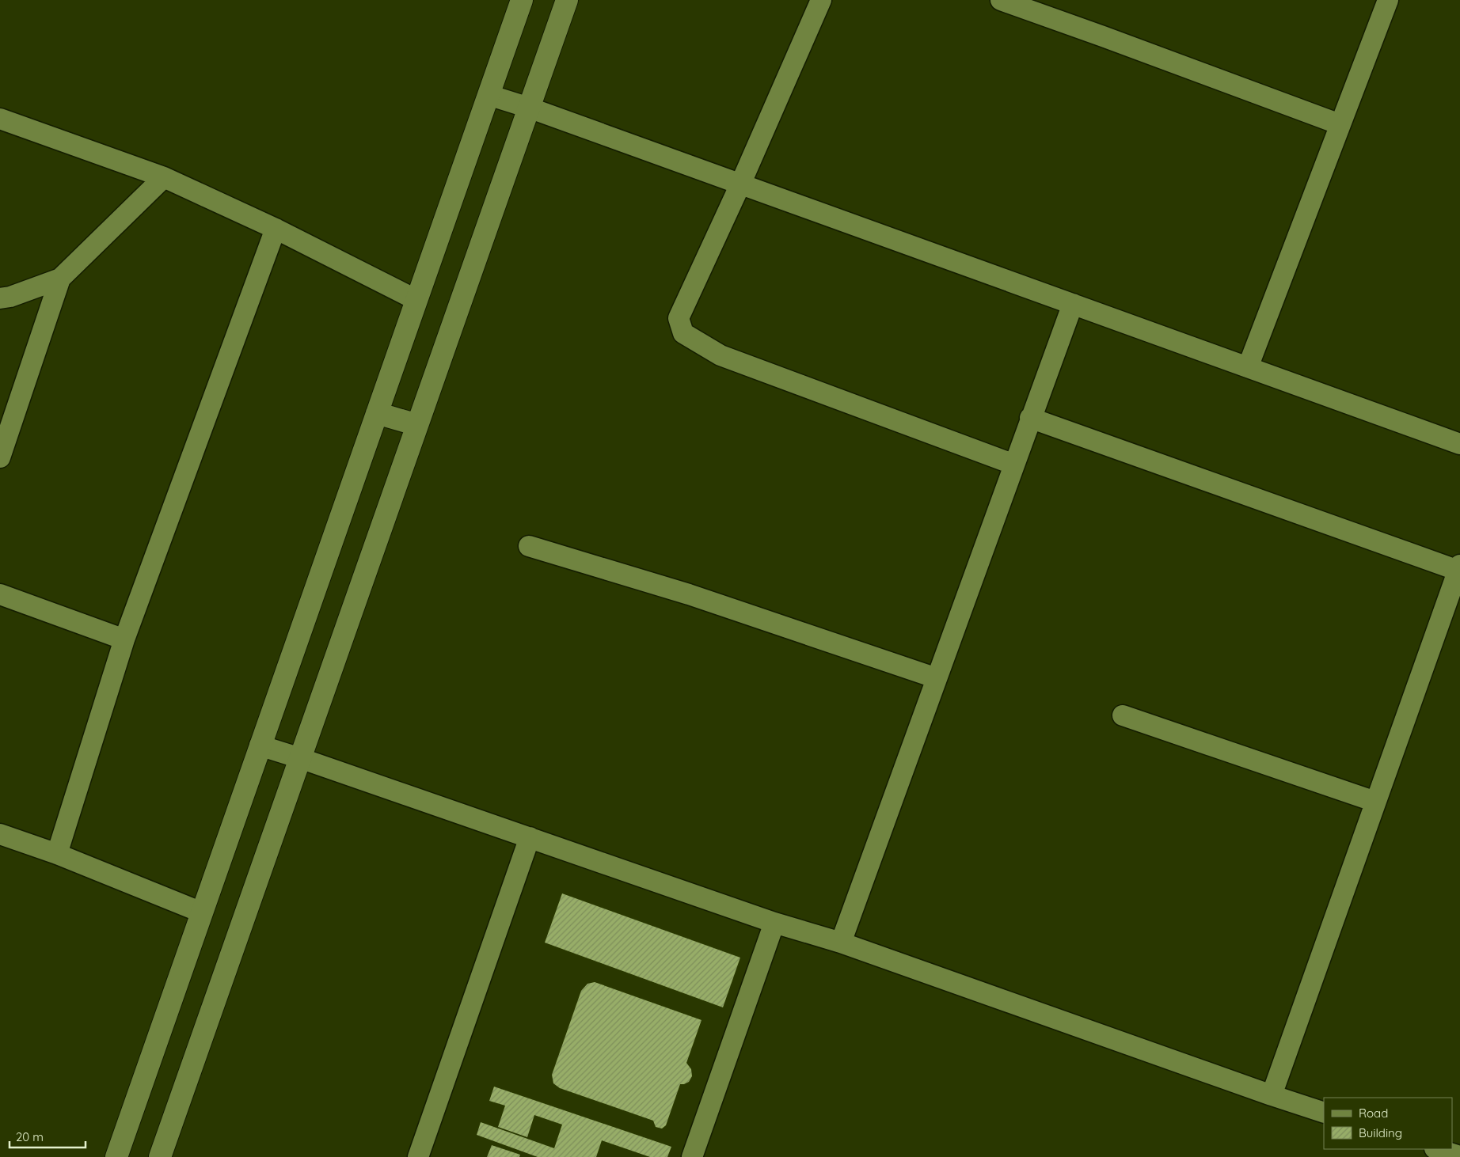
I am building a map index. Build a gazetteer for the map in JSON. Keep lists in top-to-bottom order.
{
  "legend": ["Road", "Building"],
  "scale_bar": "20 m"
}
